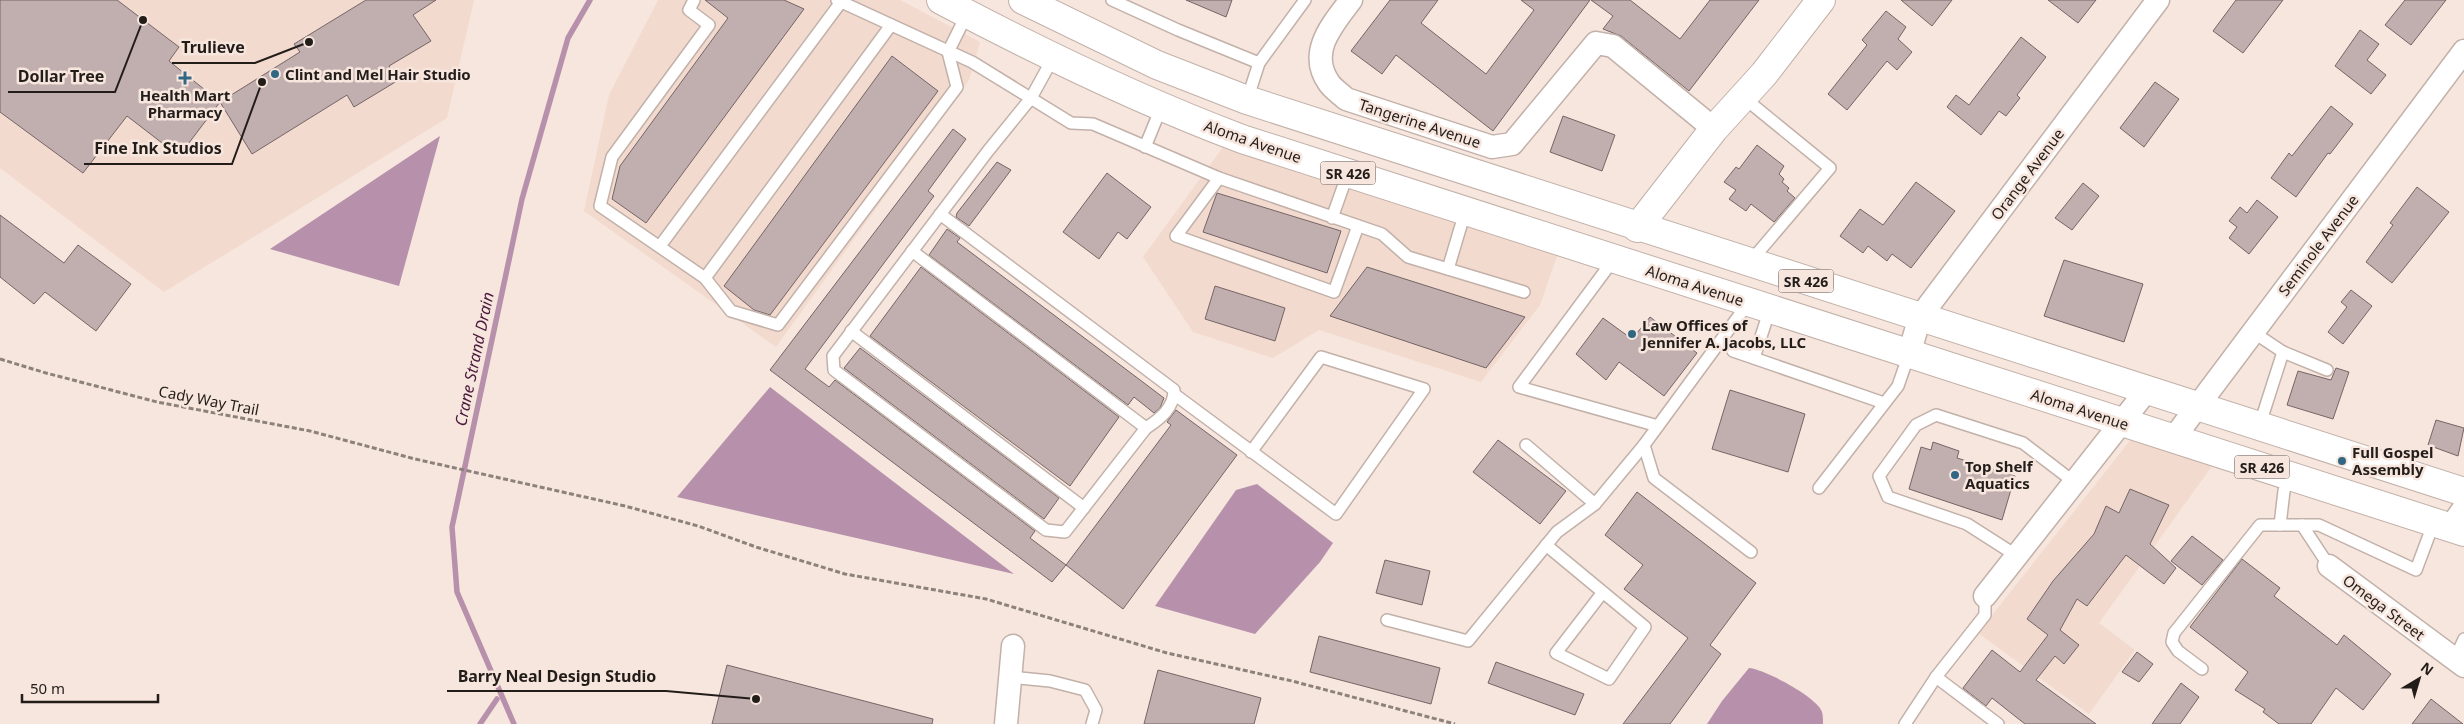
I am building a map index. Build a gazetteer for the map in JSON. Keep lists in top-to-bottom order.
{
  "streets": {
    "main road": ["Aloma Avenue", "SR 426"],
    "street": [
      "Tangerine Avenue",
      "Orange Avenue",
      "Seminole Avenue",
      "Omega Street"
    ],
    "path": ["Cady Way Trail"]
  },
  "crossings": [
    ["Aloma Avenue", "Orange Avenue"],
    ["Aloma Avenue", "Seminole Avenue"],
    ["SR 426", "Orange Avenue"],
    ["SR 426", "Seminole Avenue"]
  ],
  "water": ["Crane Strand Drain"],
  "places": {
    "other": [
      "Dollar Tree",
      "Trulieve",
      "Clint and Mel Hair Studio",
      "Fine Ink Studios",
      "Law Offices of Jennifer A. Jacobs, LLC",
      "Full Gospel Assembly",
      "Top Shelf Aquatics",
      "Barry Neal Design Studio"
    ],
    "health": ["Health Mart Pharmacy"]
  },
  "scale_bar": "50 m",
  "north": "top right"
}
